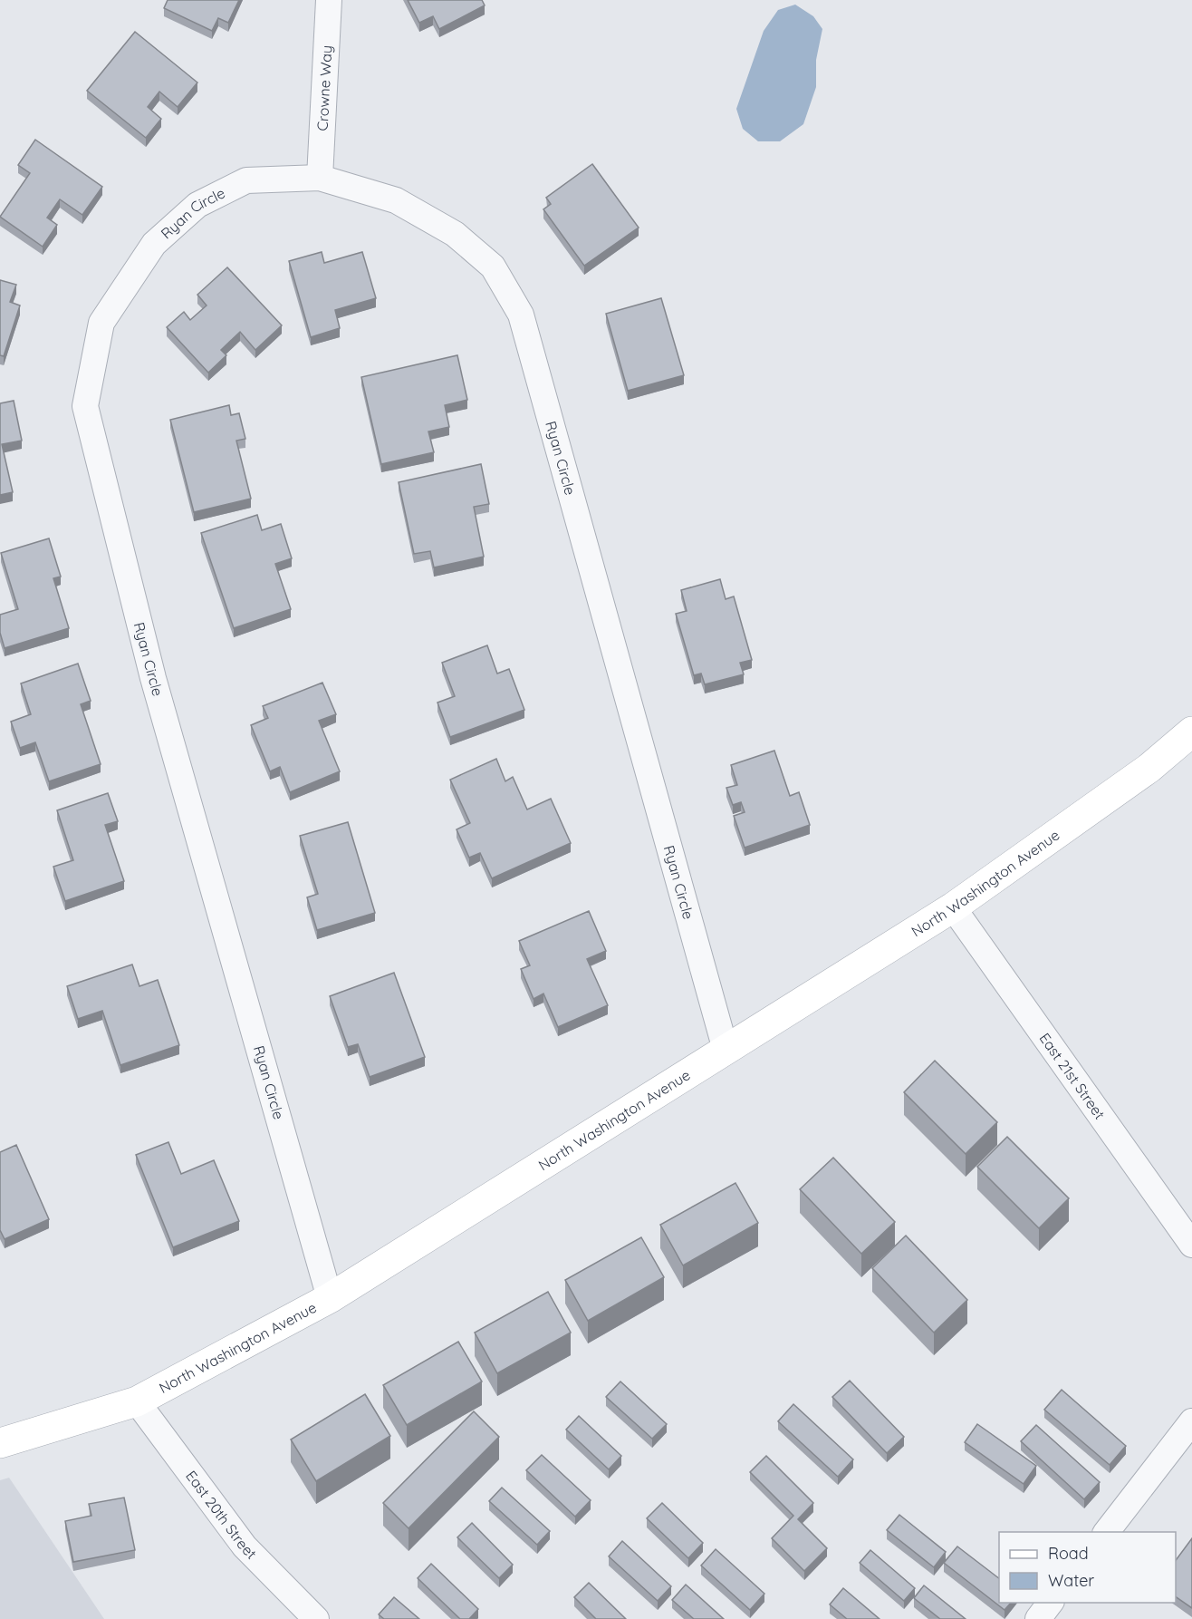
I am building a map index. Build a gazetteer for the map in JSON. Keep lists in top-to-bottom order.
{
  "streets": {
    "main road": ["North Washington Avenue"],
    "street": [
      "Crowne Way",
      "Ryan Circle",
      "East 21st Street",
      "East 20th Street"
    ]
  },
  "crossings": [
    ["Crowne Way", "Ryan Circle"],
    ["Ryan Circle", "North Washington Avenue"],
    ["North Washington Avenue", "East 21st Street"],
    ["North Washington Avenue", "East 20th Street"]
  ],
  "legend": ["Road", "Water"]
}
